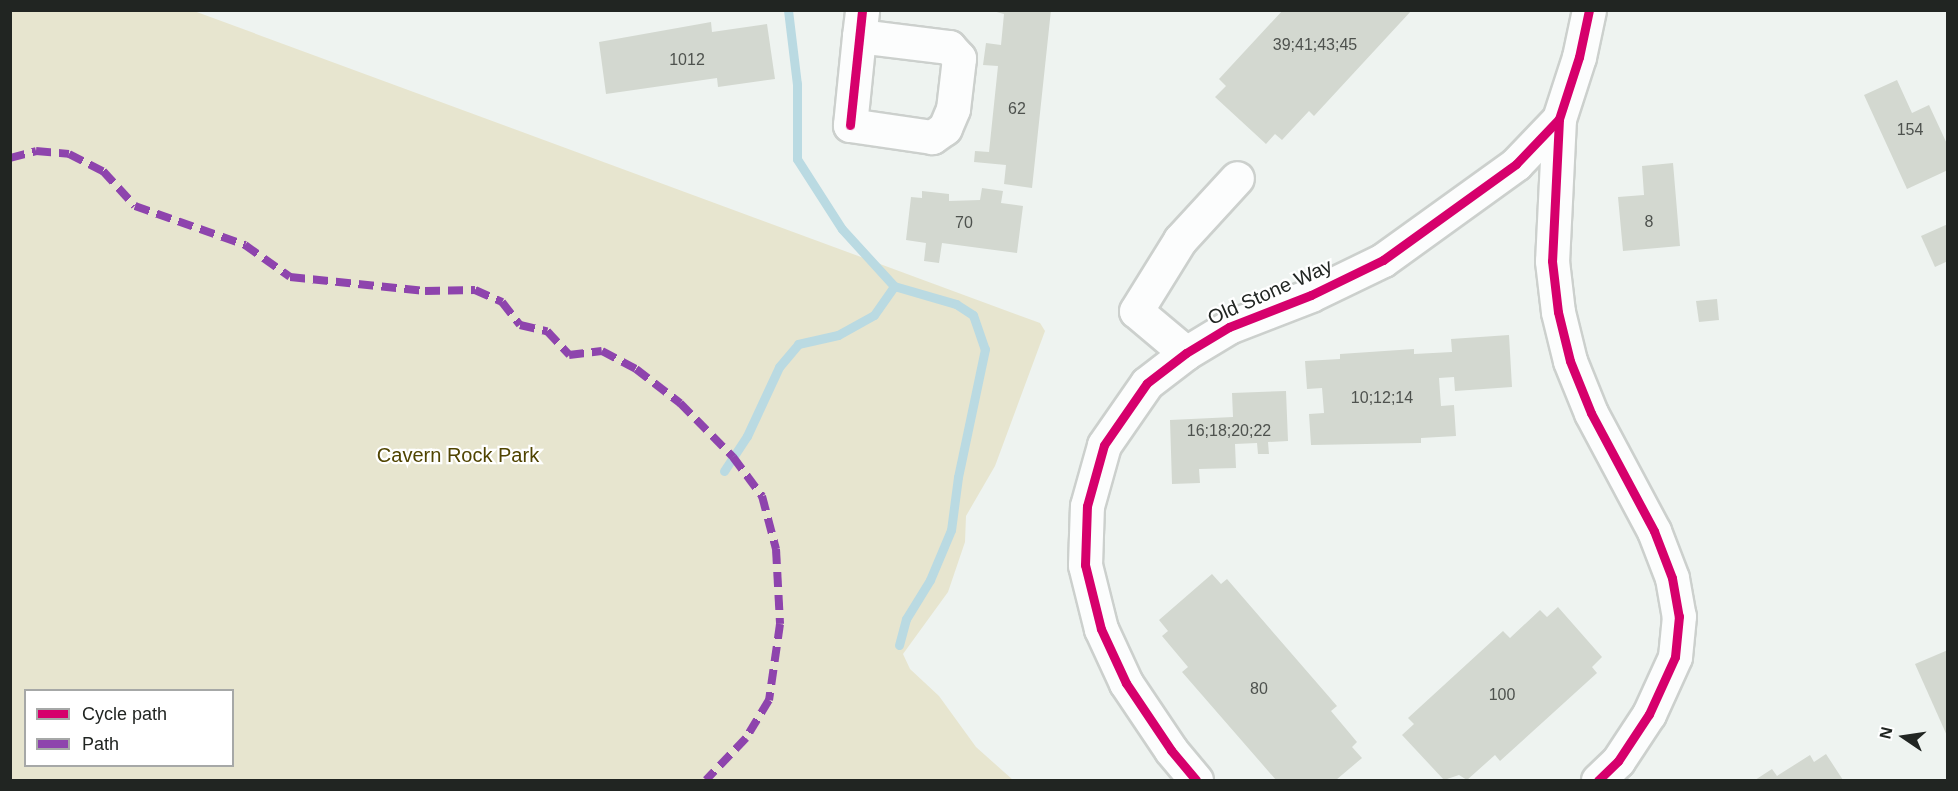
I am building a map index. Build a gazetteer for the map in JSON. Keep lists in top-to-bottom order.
{
  "streets": {
    "street": ["Old Stone Way"]
  },
  "parks": ["Cavern Rock Park"],
  "house_numbers": [
    "39;41;43;45",
    "1012",
    "62",
    "154",
    "8",
    "70",
    "10;12;14",
    "16;18;20;22",
    "80",
    "100"
  ],
  "legend": ["Cycle path", "Path"],
  "north": "left"
}
